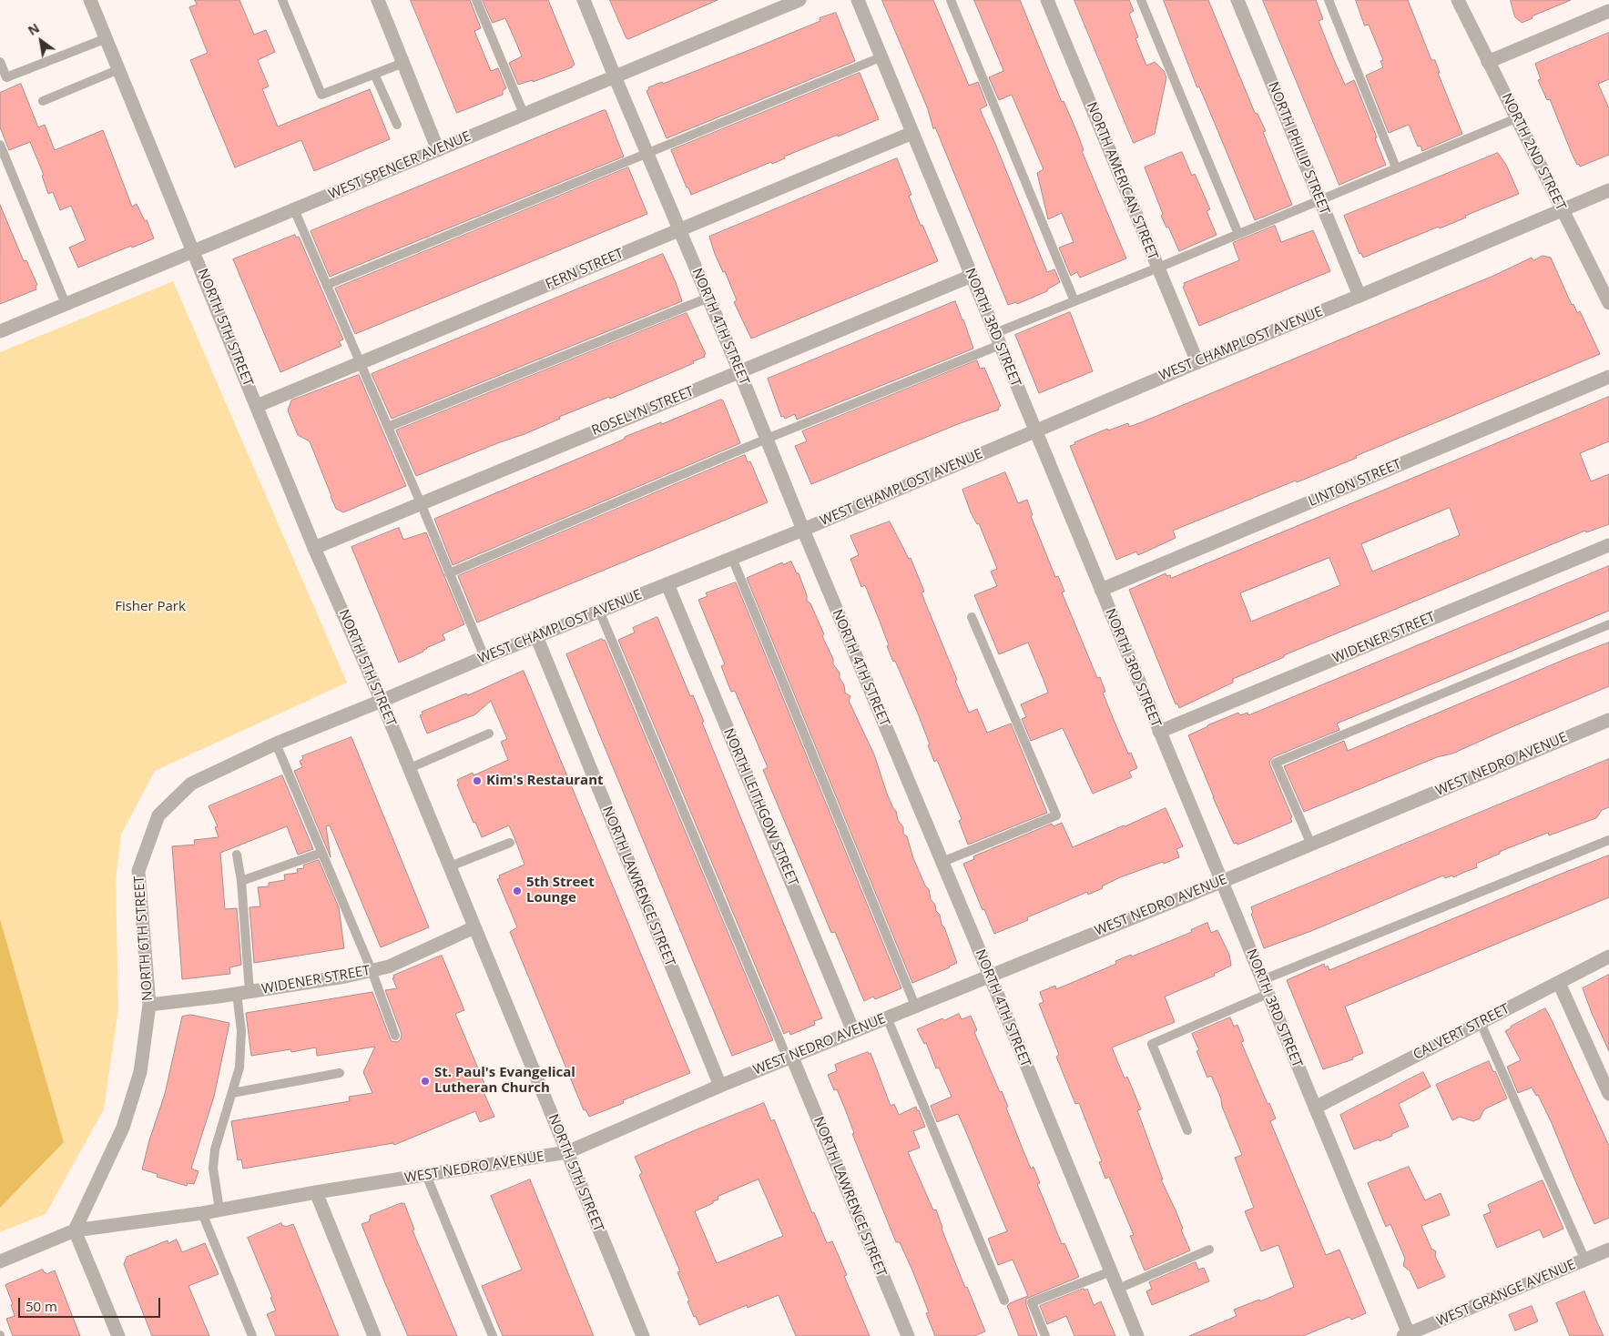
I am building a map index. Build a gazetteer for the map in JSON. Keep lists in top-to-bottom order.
{
  "streets": {
    "street": [
      "NORTH PHILIP STREET",
      "NORTH 2ND STREET",
      "WEST SPENCER AVENUE",
      "NORTH AMERICAN STREET",
      "FERN STREET",
      "NORTH 4TH STREET",
      "NORTH 5TH STREET",
      "NORTH 3RD STREET",
      "WEST CHAMPLOST AVENUE",
      "ROSELYN STREET",
      "LINTON STREET",
      "WIDENER STREET",
      "WEST NEDRO AVENUE",
      "NORTH LEITHGOW STREET",
      "NORTH LAWRENCE STREET",
      "NORTH 6TH STREET",
      "CALVERT STREET",
      "WEST GRANGE AVENUE"
    ]
  },
  "crossings": [
    ["NORTH PHILIP STREET", "WEST CHAMPLOST AVENUE"],
    ["NORTH 2ND STREET", "WEST CHAMPLOST AVENUE"],
    ["WEST SPENCER AVENUE", "NORTH 4TH STREET"],
    ["WEST SPENCER AVENUE", "NORTH 5TH STREET"],
    ["NORTH AMERICAN STREET", "WEST CHAMPLOST AVENUE"],
    ["FERN STREET", "NORTH 4TH STREET"],
    ["FERN STREET", "NORTH 5TH STREET"],
    ["FERN STREET", "NORTH 3RD STREET"],
    ["NORTH 4TH STREET", "WEST CHAMPLOST AVENUE"],
    ["NORTH 4TH STREET", "ROSELYN STREET"],
    ["NORTH 4TH STREET", "WEST NEDRO AVENUE"],
    ["NORTH 5TH STREET", "WEST CHAMPLOST AVENUE"],
    ["NORTH 5TH STREET", "ROSELYN STREET"],
    ["NORTH 5TH STREET", "WIDENER STREET"],
    ["NORTH 5TH STREET", "WEST NEDRO AVENUE"],
    ["NORTH 3RD STREET", "WEST CHAMPLOST AVENUE"],
    ["NORTH 3RD STREET", "ROSELYN STREET"],
    ["NORTH 3RD STREET", "LINTON STREET"],
    ["NORTH 3RD STREET", "WIDENER STREET"],
    ["NORTH 3RD STREET", "WEST NEDRO AVENUE"],
    ["NORTH 3RD STREET", "CALVERT STREET"],
    ["NORTH 3RD STREET", "WEST GRANGE AVENUE"],
    ["WEST CHAMPLOST AVENUE", "NORTH LEITHGOW STREET"],
    ["WEST CHAMPLOST AVENUE", "NORTH LAWRENCE STREET"],
    ["WEST CHAMPLOST AVENUE", "NORTH 6TH STREET"],
    ["WIDENER STREET", "NORTH 6TH STREET"],
    ["WEST NEDRO AVENUE", "NORTH LEITHGOW STREET"],
    ["WEST NEDRO AVENUE", "NORTH LAWRENCE STREET"],
    ["WEST NEDRO AVENUE", "NORTH 6TH STREET"]
  ],
  "parks": ["Fisher Park"],
  "places": ["Kim's Restaurant", "5th Street Lounge", "St. Paul's Evangelical Lutheran Church"],
  "scale_bar": "50 m",
  "north": "top left"
}
